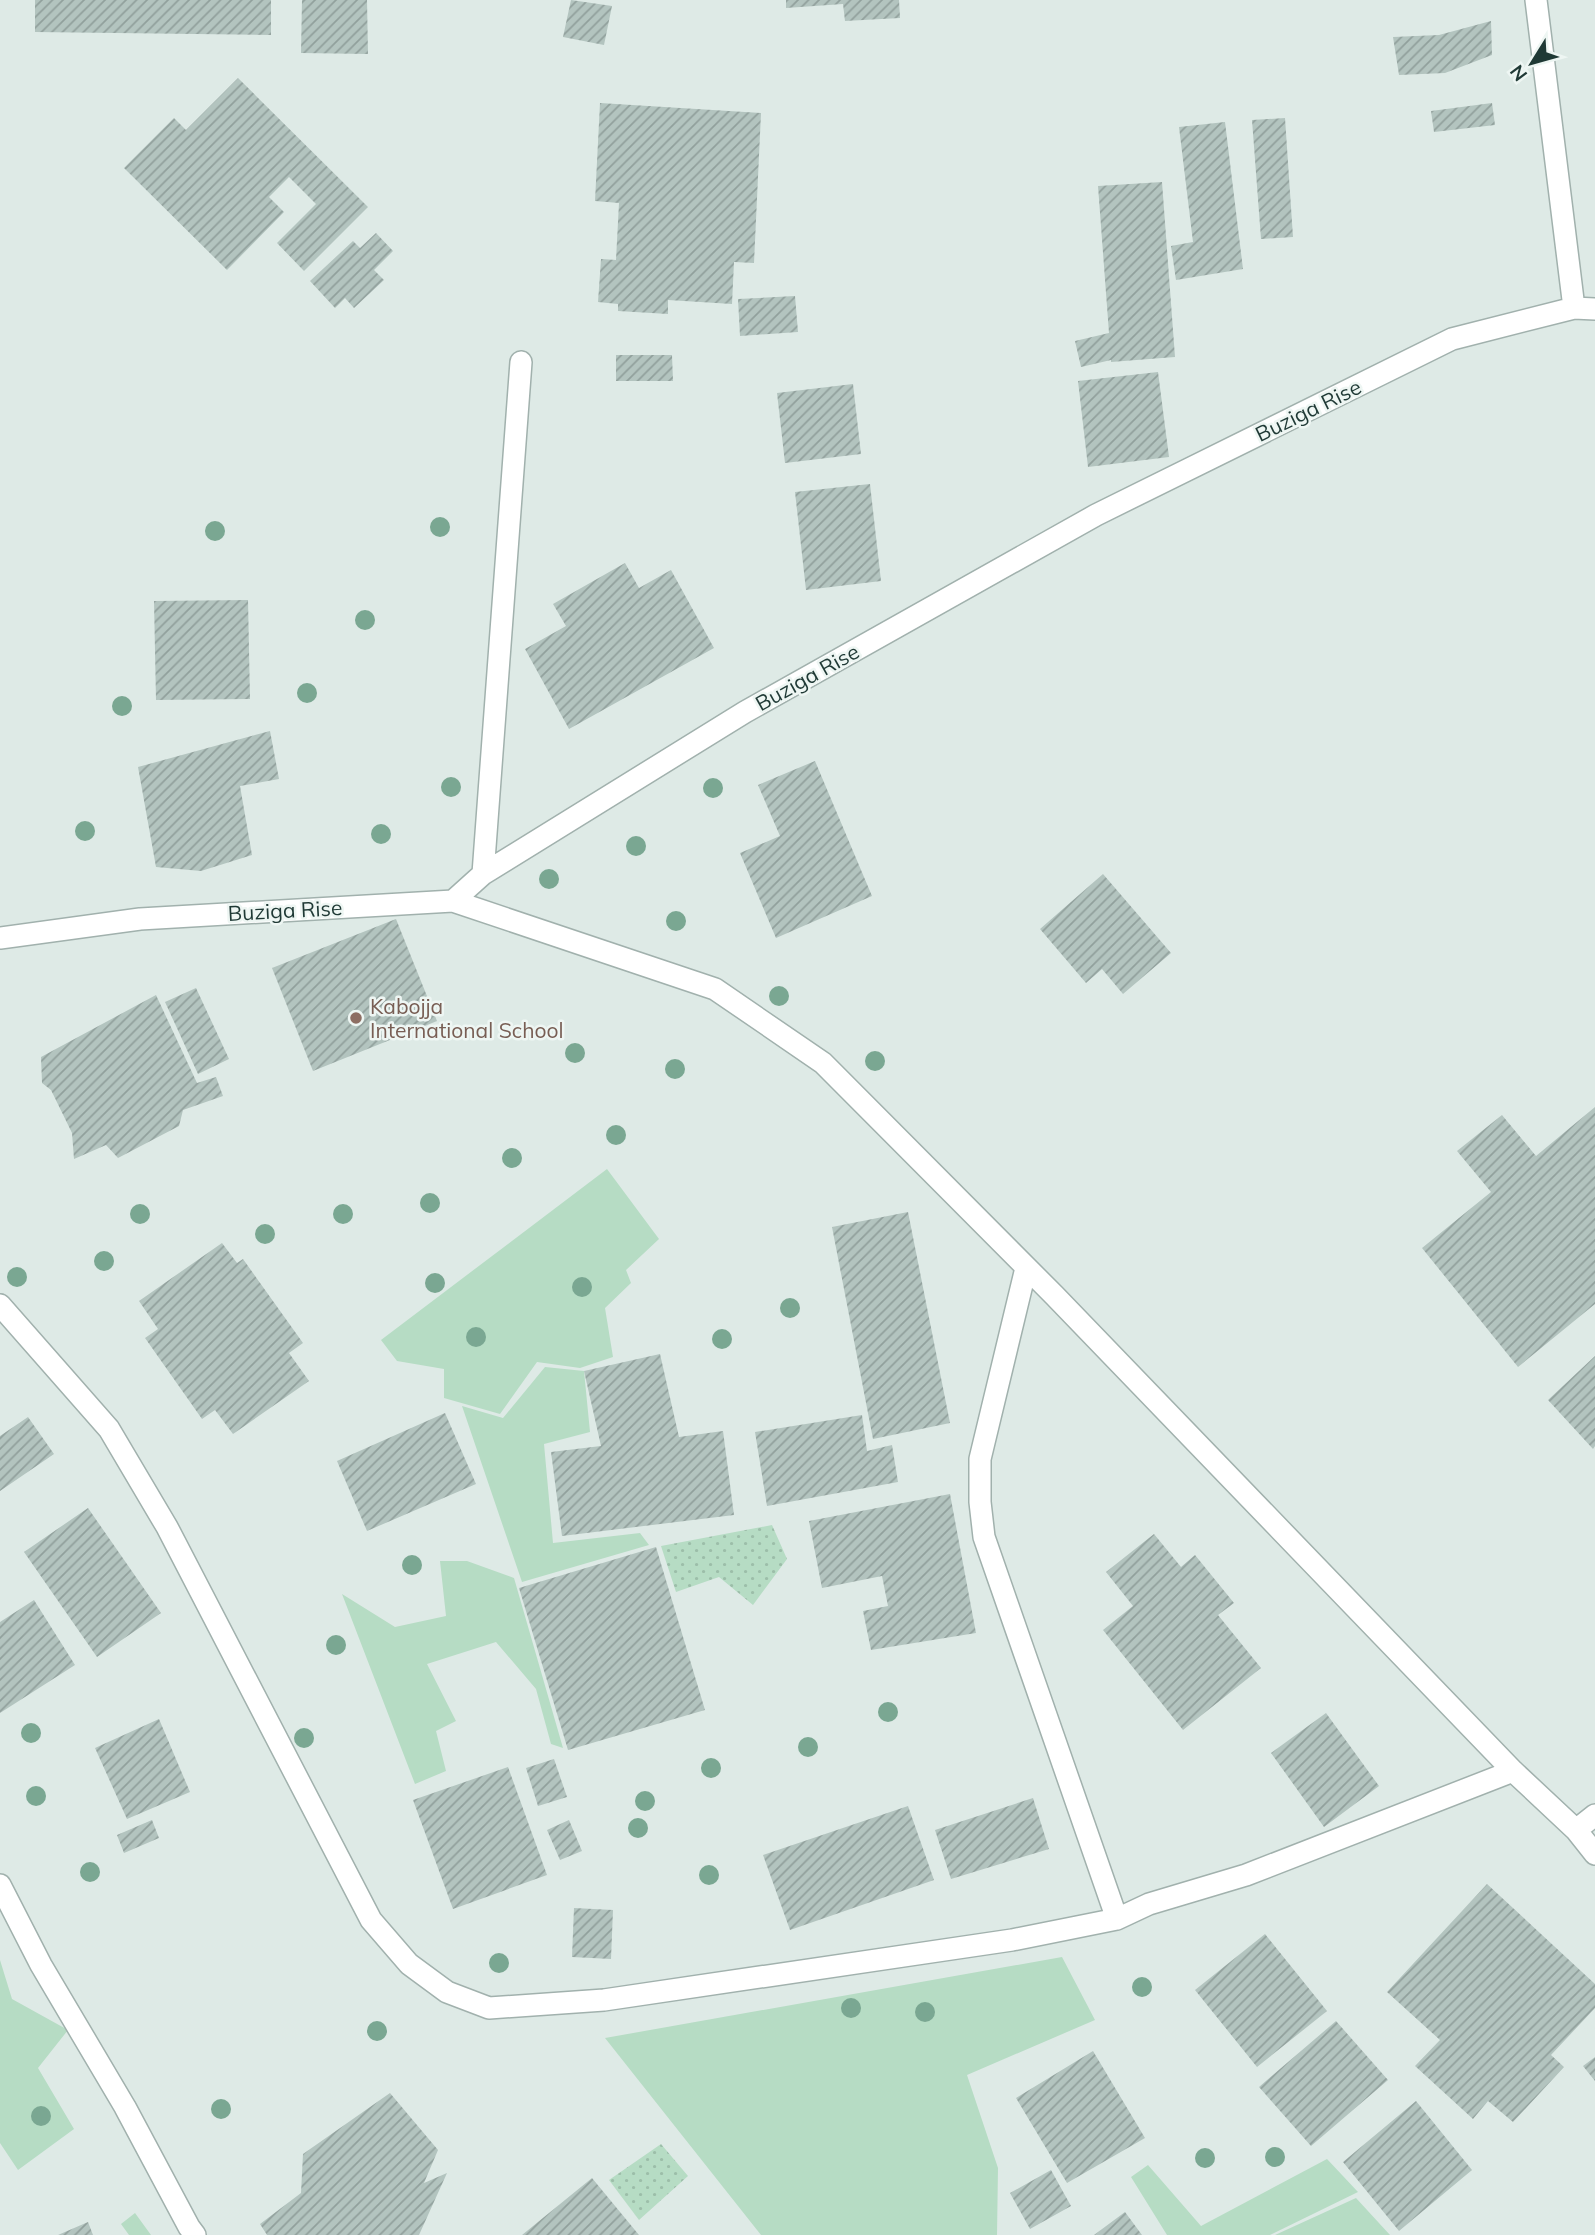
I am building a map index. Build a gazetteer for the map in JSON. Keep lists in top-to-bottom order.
{
  "streets": {
    "street": ["Buziga Rise"]
  },
  "places": ["Kabojja International School"],
  "north": "bottom left"
}
